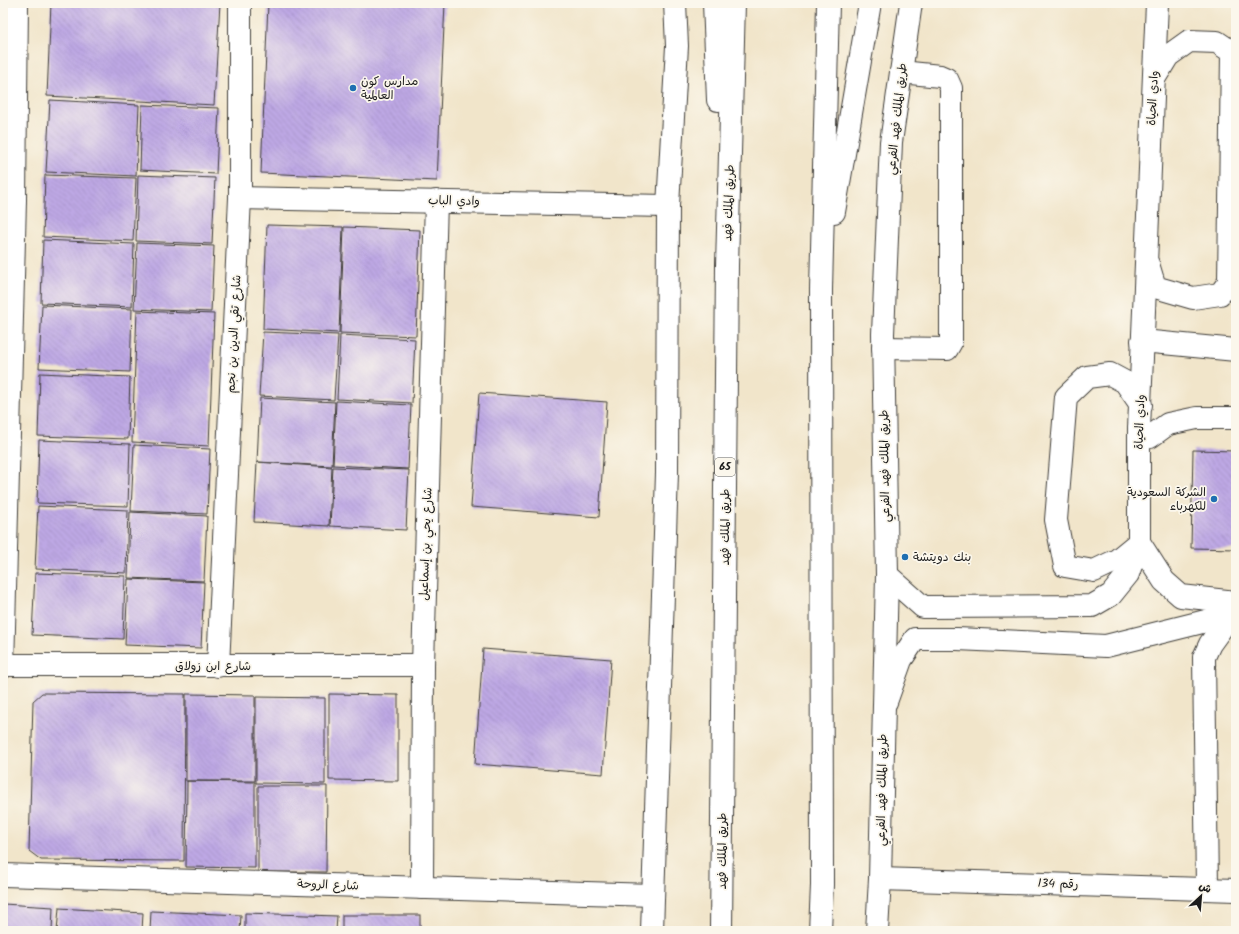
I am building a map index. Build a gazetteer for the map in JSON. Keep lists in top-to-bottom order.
{
  "streets": {
    "main road": [
      "وادي الحياة",
      "طريق الملك فهد الفرعي",
      "وادي الباب",
      "طريق الملك فهد",
      "شارع تقي الدين بن نجم",
      "65",
      "شارع يحي بن إسماعيل",
      "شارع ابن زولاق",
      "رقم 134",
      "شارع الروحة"
    ]
  },
  "crossings": [
    ["وادي الحياة", "طريق الملك فهد الفرعي"],
    ["طريق الملك فهد الفرعي", "رقم 134"],
    ["وادي الباب", "شارع تقي الدين بن نجم"],
    ["وادي الباب", "شارع يحي بن إسماعيل"],
    ["شارع تقي الدين بن نجم", "شارع ابن زولاق"],
    ["شارع يحي بن إسماعيل", "شارع ابن زولاق"],
    ["شارع يحي بن إسماعيل", "شارع الروحة"]
  ],
  "places": ["مدارس كون العالمية", "الشركة السعودية للكهرباء", "بنك دويتشة"],
  "north": "top right"
}
